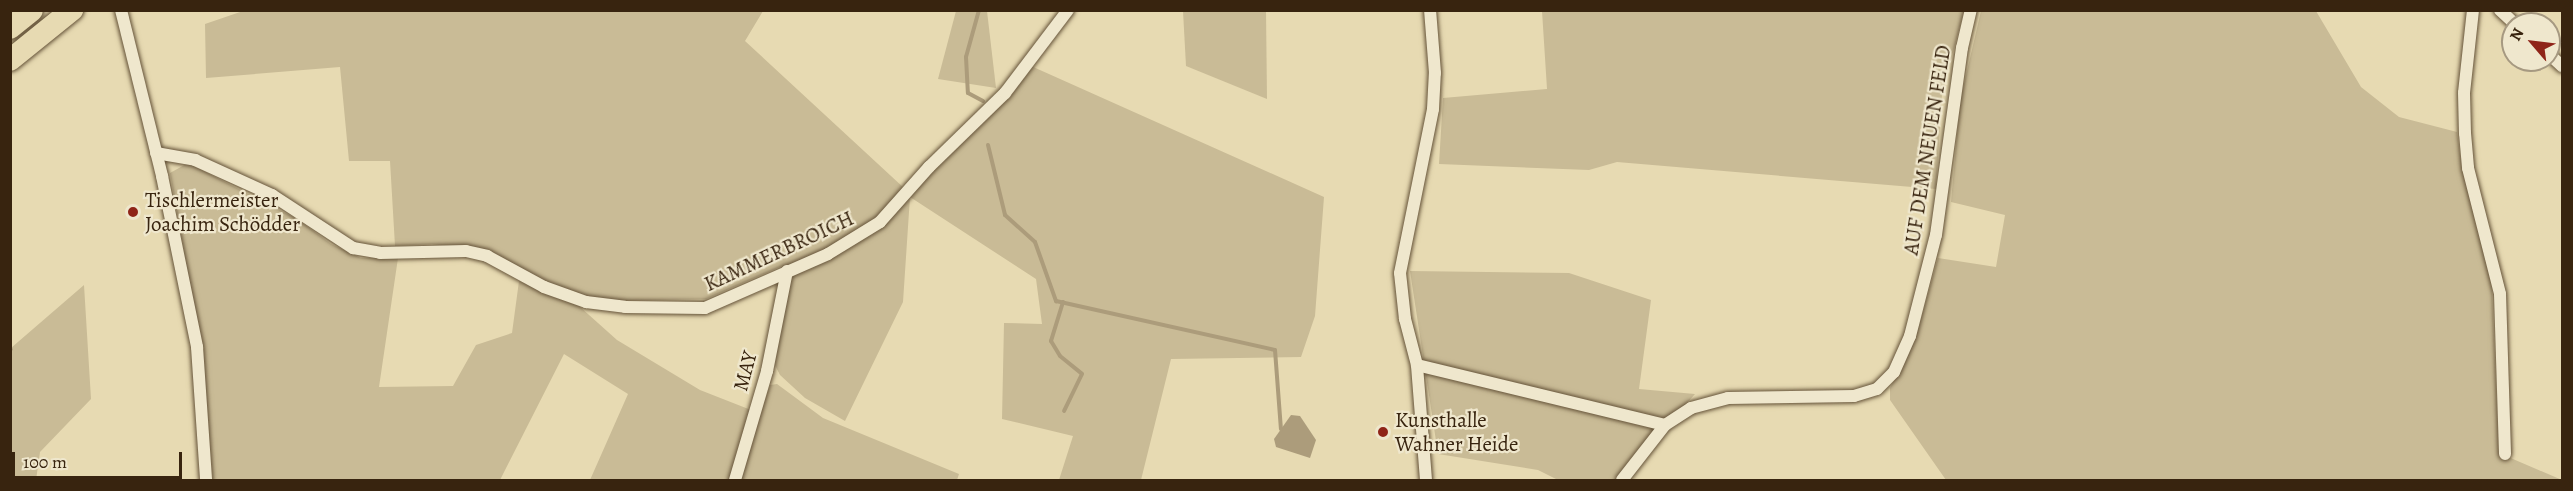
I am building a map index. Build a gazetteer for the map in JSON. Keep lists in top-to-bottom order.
{
  "streets": {
    "street": ["AUF DEM NEUEN FELD", "KAMMERBROICH", "MAY"]
  },
  "crossings": [
    ["KAMMERBROICH", "MAY"]
  ],
  "places": ["Tischlermeister Joachim Schödder", "Kunsthalle Wahner Heide"],
  "scale_bar": "100 m",
  "north": "top left"
}
